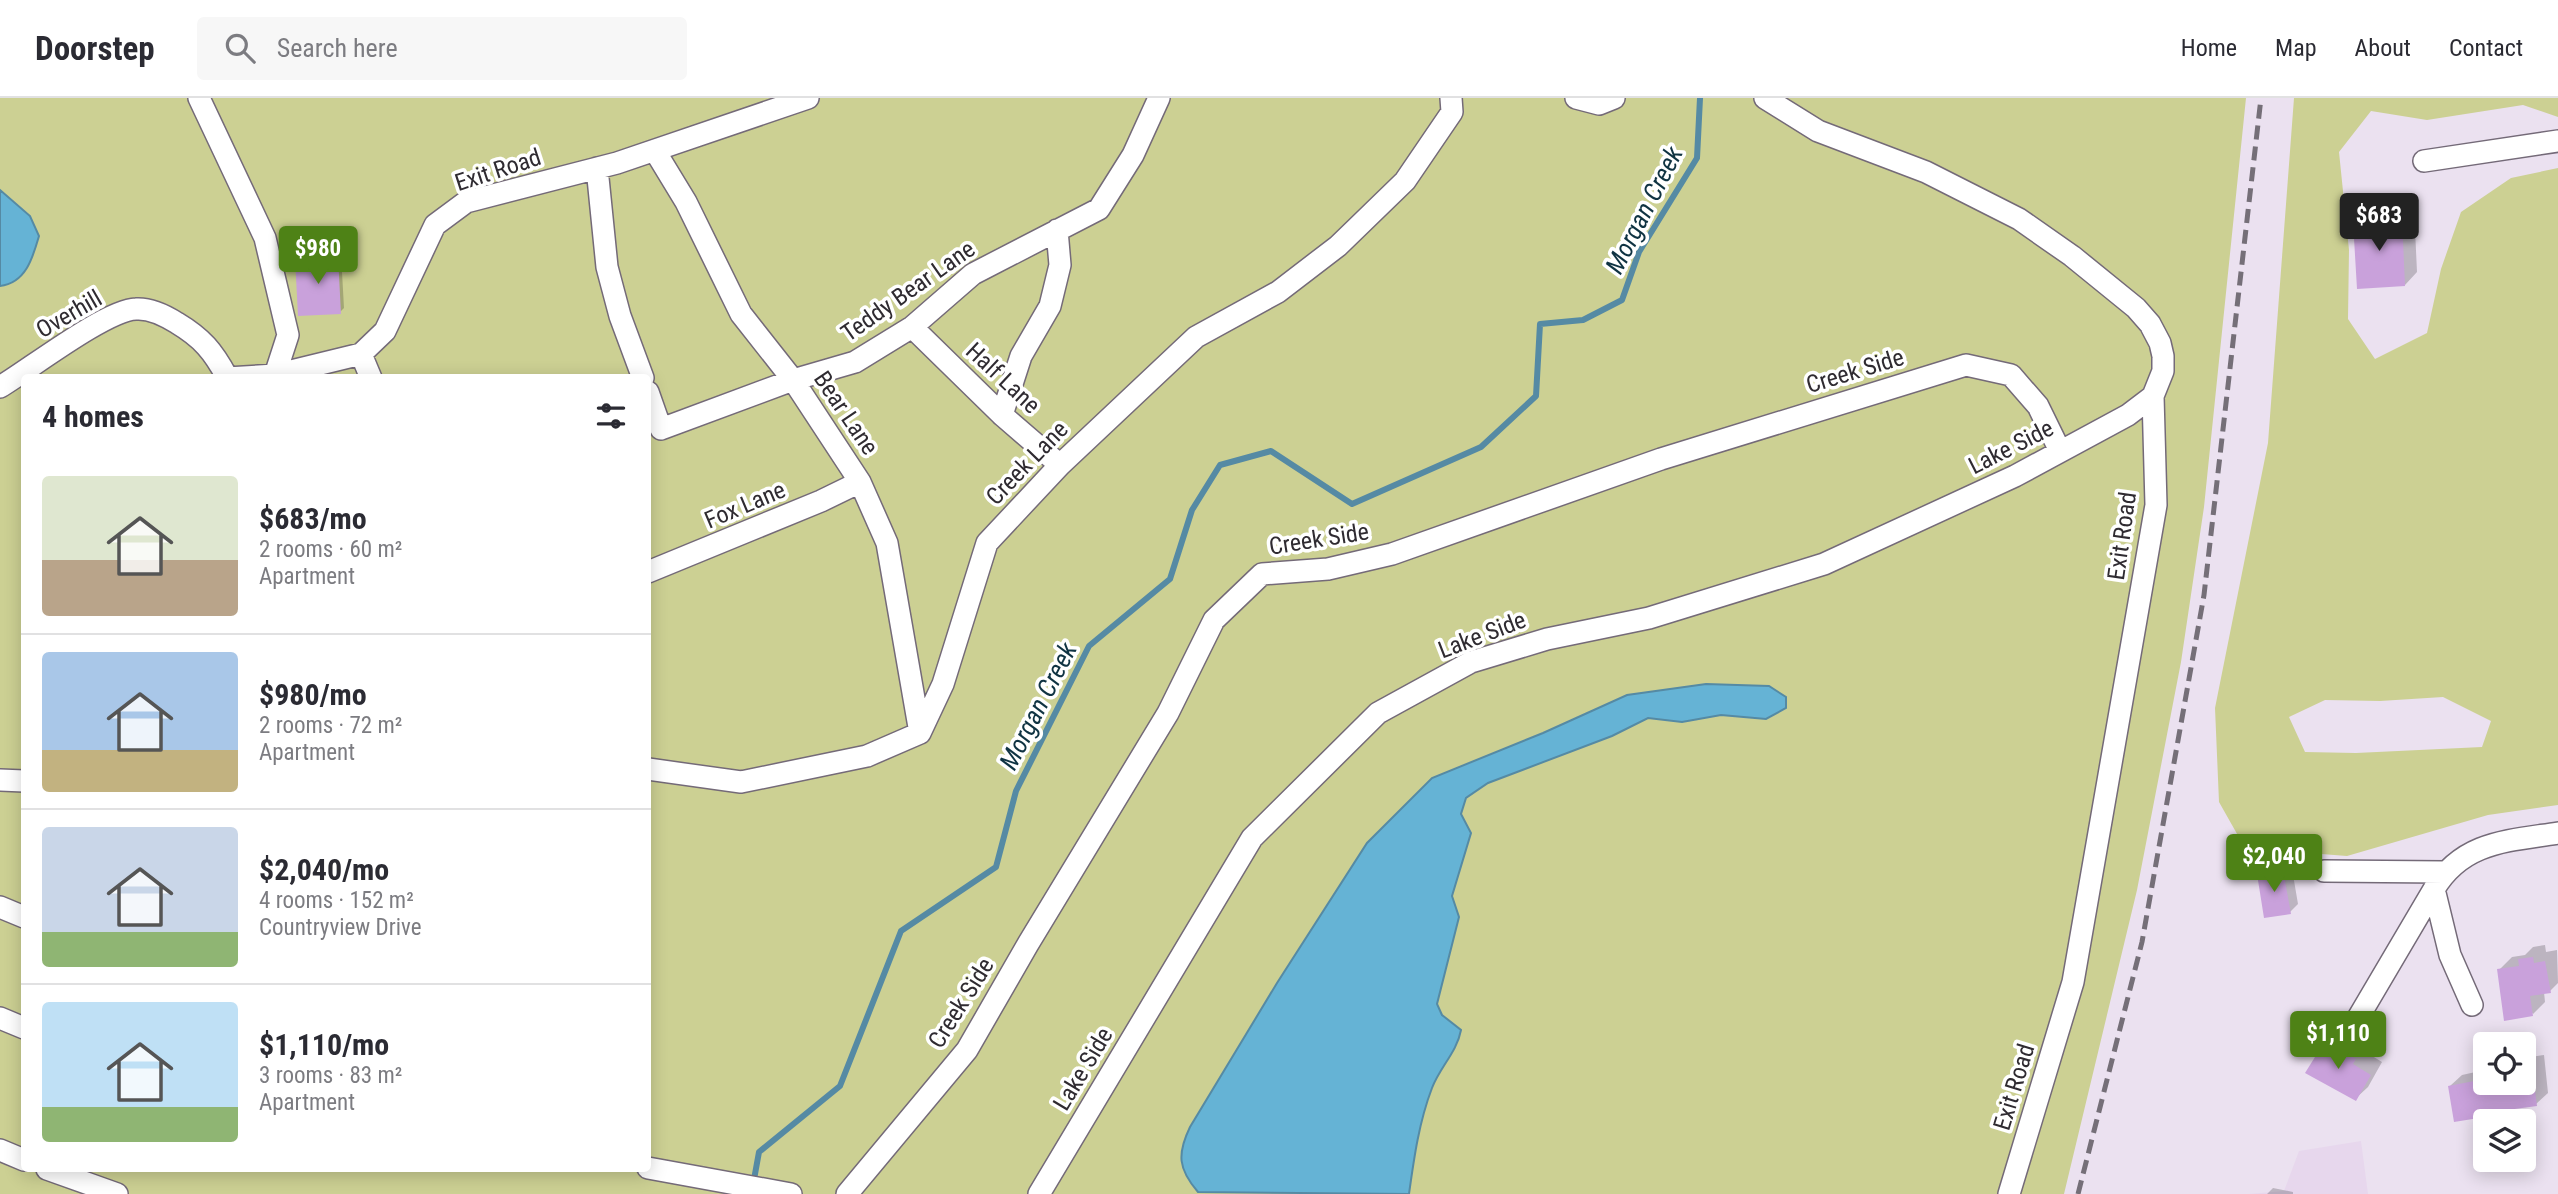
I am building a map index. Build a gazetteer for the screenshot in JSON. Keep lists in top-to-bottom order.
{
  "streets": {
    "street": [
      "Exit Road",
      "Teddy Bear Lane",
      "Overhill",
      "Creek Side",
      "Half Lane",
      "Bear Lane",
      "Lake Side",
      "Creek Lane",
      "Fox Lane"
    ]
  },
  "crossings": [
    ["Exit Road", "Bear Lane"],
    ["Exit Road", "Lake Side"],
    ["Teddy Bear Lane", "Half Lane"],
    ["Teddy Bear Lane", "Bear Lane"],
    ["Creek Side", "Lake Side"],
    ["Half Lane", "Creek Lane"],
    ["Bear Lane", "Creek Lane"],
    ["Bear Lane", "Fox Lane"]
  ],
  "water": ["Morgan Creek"],
  "page": {
    "header": "Doorstep",
    "search": "Search here",
    "nav": [
      "Home",
      "Map",
      "About",
      "Contact"
    ],
    "price": [
      "$683",
      "$980",
      "$2,040",
      "$1,110"
    ],
    "heading": "4 homes",
    "list": [
      {
        "name": "$683/mo",
        "note": "2 rooms · 60 m² · Apartment"
      },
      {
        "name": "$980/mo",
        "note": "2 rooms · 72 m² · Apartment"
      },
      {
        "name": "$2,040/mo",
        "note": "4 rooms · 152 m² · Countryview Drive"
      },
      {
        "name": "$1,110/mo",
        "note": "3 rooms · 83 m² · Apartment"
      }
    ]
  }
}
